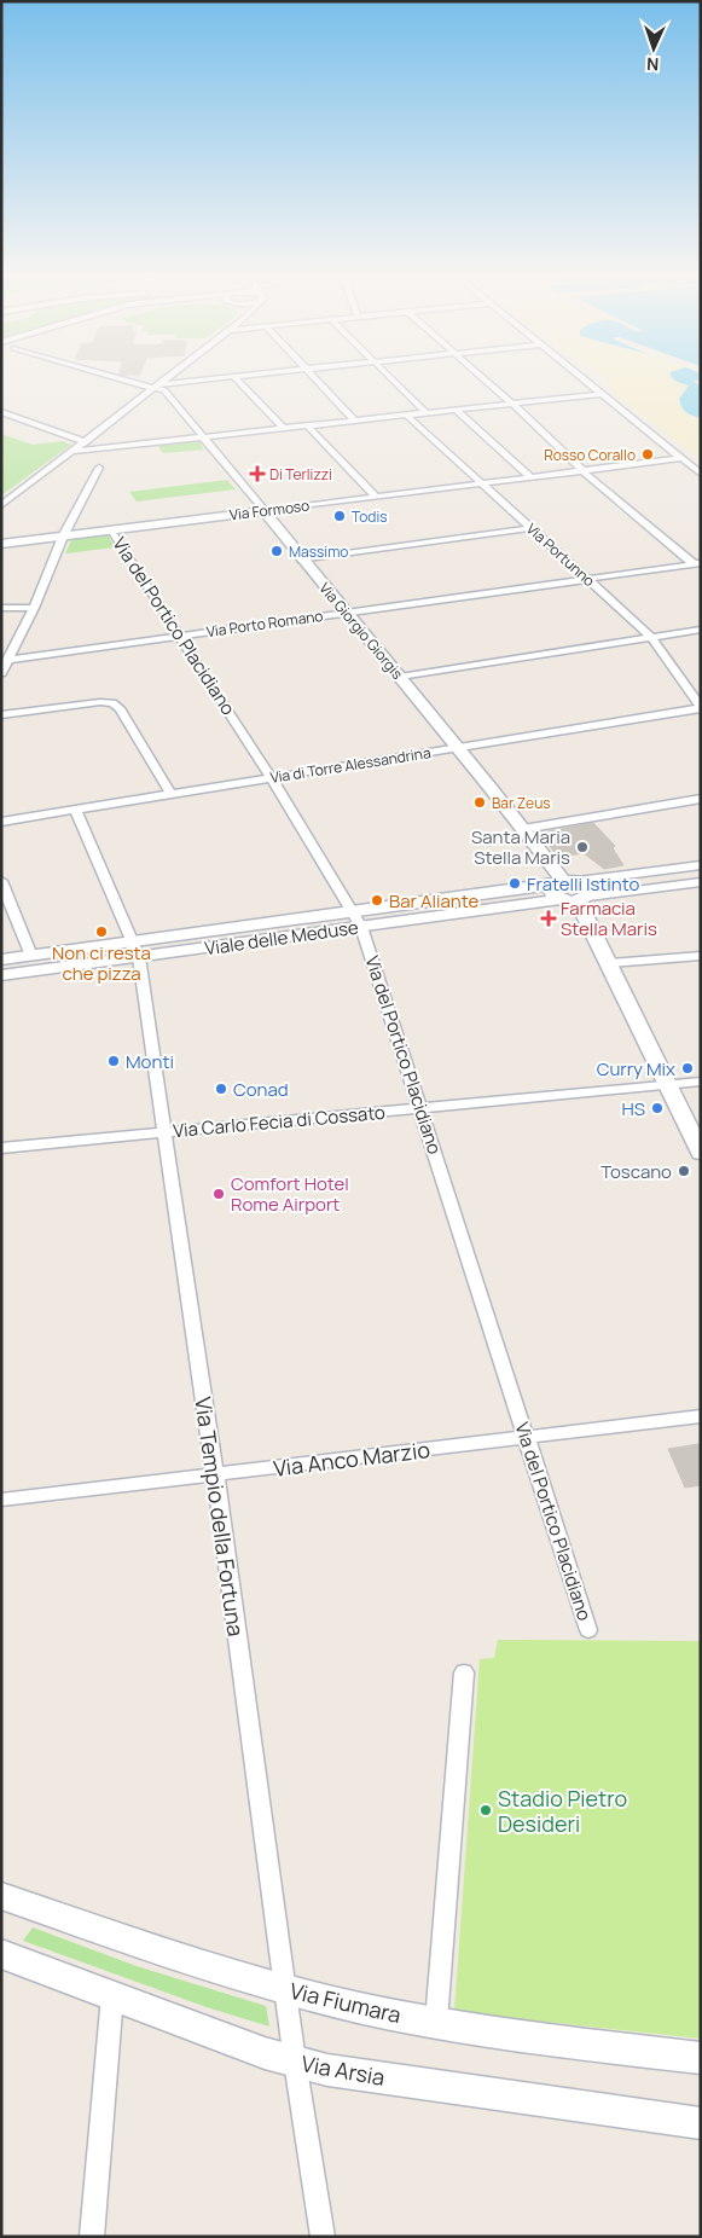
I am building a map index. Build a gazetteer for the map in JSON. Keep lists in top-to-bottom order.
{
  "streets": {
    "street": [
      "Via Formoso",
      "Via Portunno",
      "Via Porto Romano",
      "Via del Portico Placidiano",
      "Via Giorgio Giorgis",
      "Via di Torre Alessandrina",
      "Viale delle Meduse",
      "Via Carlo Fecia di Cossato",
      "Via Anco Marzio",
      "Via Tempio della Fortuna",
      "Via Fiumara",
      "Via Arsia"
    ]
  },
  "crossings": [
    ["Via Formoso", "Via Portunno"],
    ["Via Formoso", "Via del Portico Placidiano"],
    ["Via Formoso", "Via Giorgio Giorgis"],
    ["Via Portunno", "Via Porto Romano"],
    ["Via Portunno", "Via di Torre Alessandrina"],
    ["Via Porto Romano", "Via del Portico Placidiano"],
    ["Via Porto Romano", "Via Giorgio Giorgis"],
    ["Via del Portico Placidiano", "Via di Torre Alessandrina"],
    ["Via del Portico Placidiano", "Viale delle Meduse"],
    ["Via del Portico Placidiano", "Via Carlo Fecia di Cossato"],
    ["Via del Portico Placidiano", "Via Anco Marzio"],
    ["Via Giorgio Giorgis", "Via di Torre Alessandrina"],
    ["Via Giorgio Giorgis", "Viale delle Meduse"],
    ["Via Giorgio Giorgis", "Via Carlo Fecia di Cossato"],
    ["Via di Torre Alessandrina", "Via Tempio della Fortuna"],
    ["Viale delle Meduse", "Via Tempio della Fortuna"],
    ["Via Carlo Fecia di Cossato", "Via Tempio della Fortuna"],
    ["Via Anco Marzio", "Via Tempio della Fortuna"],
    ["Via Tempio della Fortuna", "Via Fiumara"],
    ["Via Tempio della Fortuna", "Via Arsia"]
  ],
  "places": {
    "other": [
      "Rosso Corallo",
      "Todis",
      "Massimo",
      "Bar Zeus",
      "Santa Maria Stella Maris",
      "Fratelli Istinto",
      "Bar Aliante",
      "Non ci resta che pizza",
      "Monti",
      "Curry Mix",
      "Conad",
      "HS",
      "Toscano",
      "Comfort Hotel Rome Airport",
      "Stadio Pietro Desideri"
    ],
    "health": ["Di Terlizzi", "Farmacia Stella Maris"]
  },
  "north": "bottom"
}
